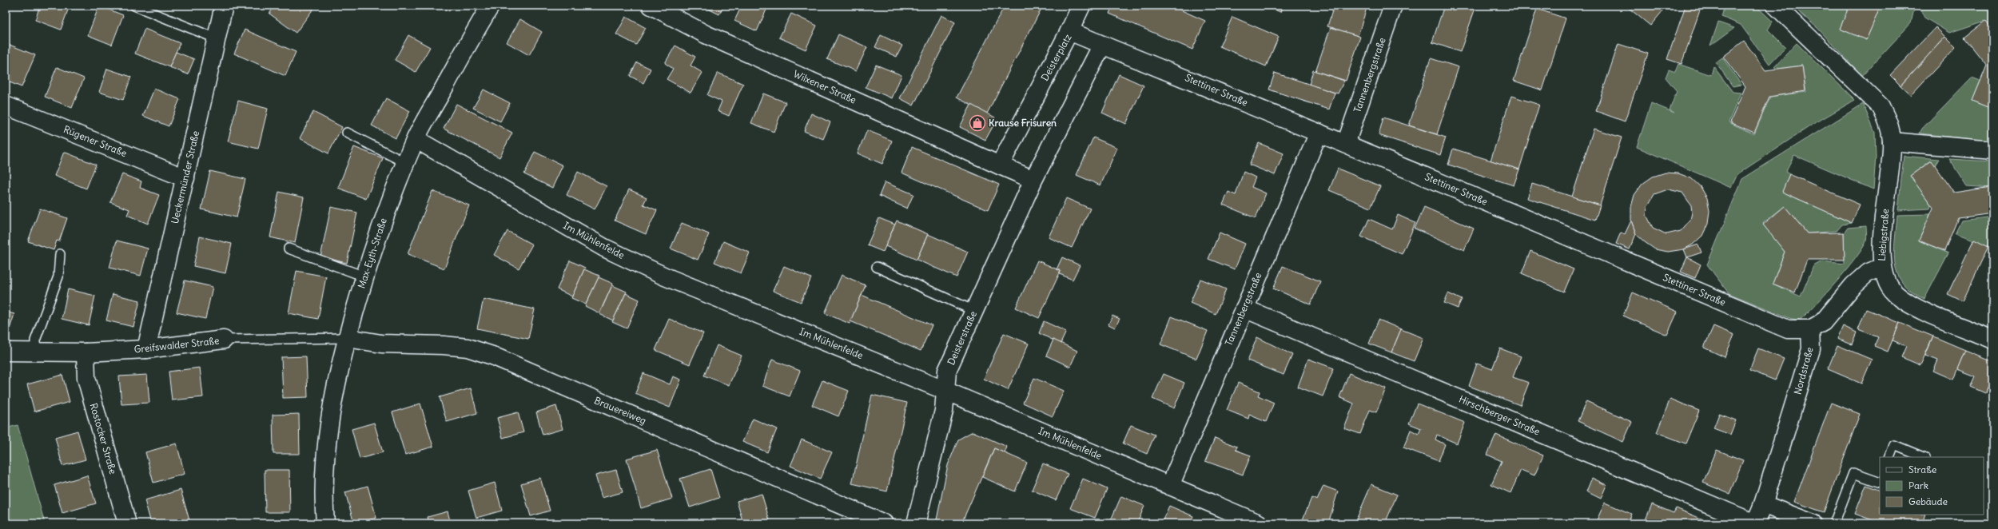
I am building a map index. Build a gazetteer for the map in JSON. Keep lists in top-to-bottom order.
{
  "streets": {
    "street": [
      "Deisterplatz",
      "Tannenbergstraße",
      "Wilxener Straße",
      "Stettiner Straße",
      "Rügener Straße",
      "Ueckermünder Straße",
      "Liebigstraße",
      "Im Mühlenfelde",
      "Max-Eyth-Straße",
      "Deisterstraße",
      "Greifswalder Straße",
      "Nordstraße",
      "Brauereiweg",
      "Hirschberger Straße",
      "Rostocker Straße"
    ]
  },
  "crossings": [
    ["Deisterplatz", "Wilxener Straße"],
    ["Deisterplatz", "Stettiner Straße"],
    ["Tannenbergstraße", "Stettiner Straße"],
    ["Tannenbergstraße", "Im Mühlenfelde"],
    ["Tannenbergstraße", "Hirschberger Straße"],
    ["Stettiner Straße", "Nordstraße"],
    ["Rügener Straße", "Ueckermünder Straße"],
    ["Ueckermünder Straße", "Greifswalder Straße"],
    ["Im Mühlenfelde", "Max-Eyth-Straße"],
    ["Im Mühlenfelde", "Deisterstraße"],
    ["Max-Eyth-Straße", "Greifswalder Straße"],
    ["Max-Eyth-Straße", "Brauereiweg"],
    ["Greifswalder Straße", "Brauereiweg"],
    ["Greifswalder Straße", "Rostocker Straße"],
    ["Nordstraße", "Hirschberger Straße"]
  ],
  "places": {
    "shop": ["Krause Frisuren"]
  },
  "legend": ["Straße", "Park", "Gebäude"]
}
